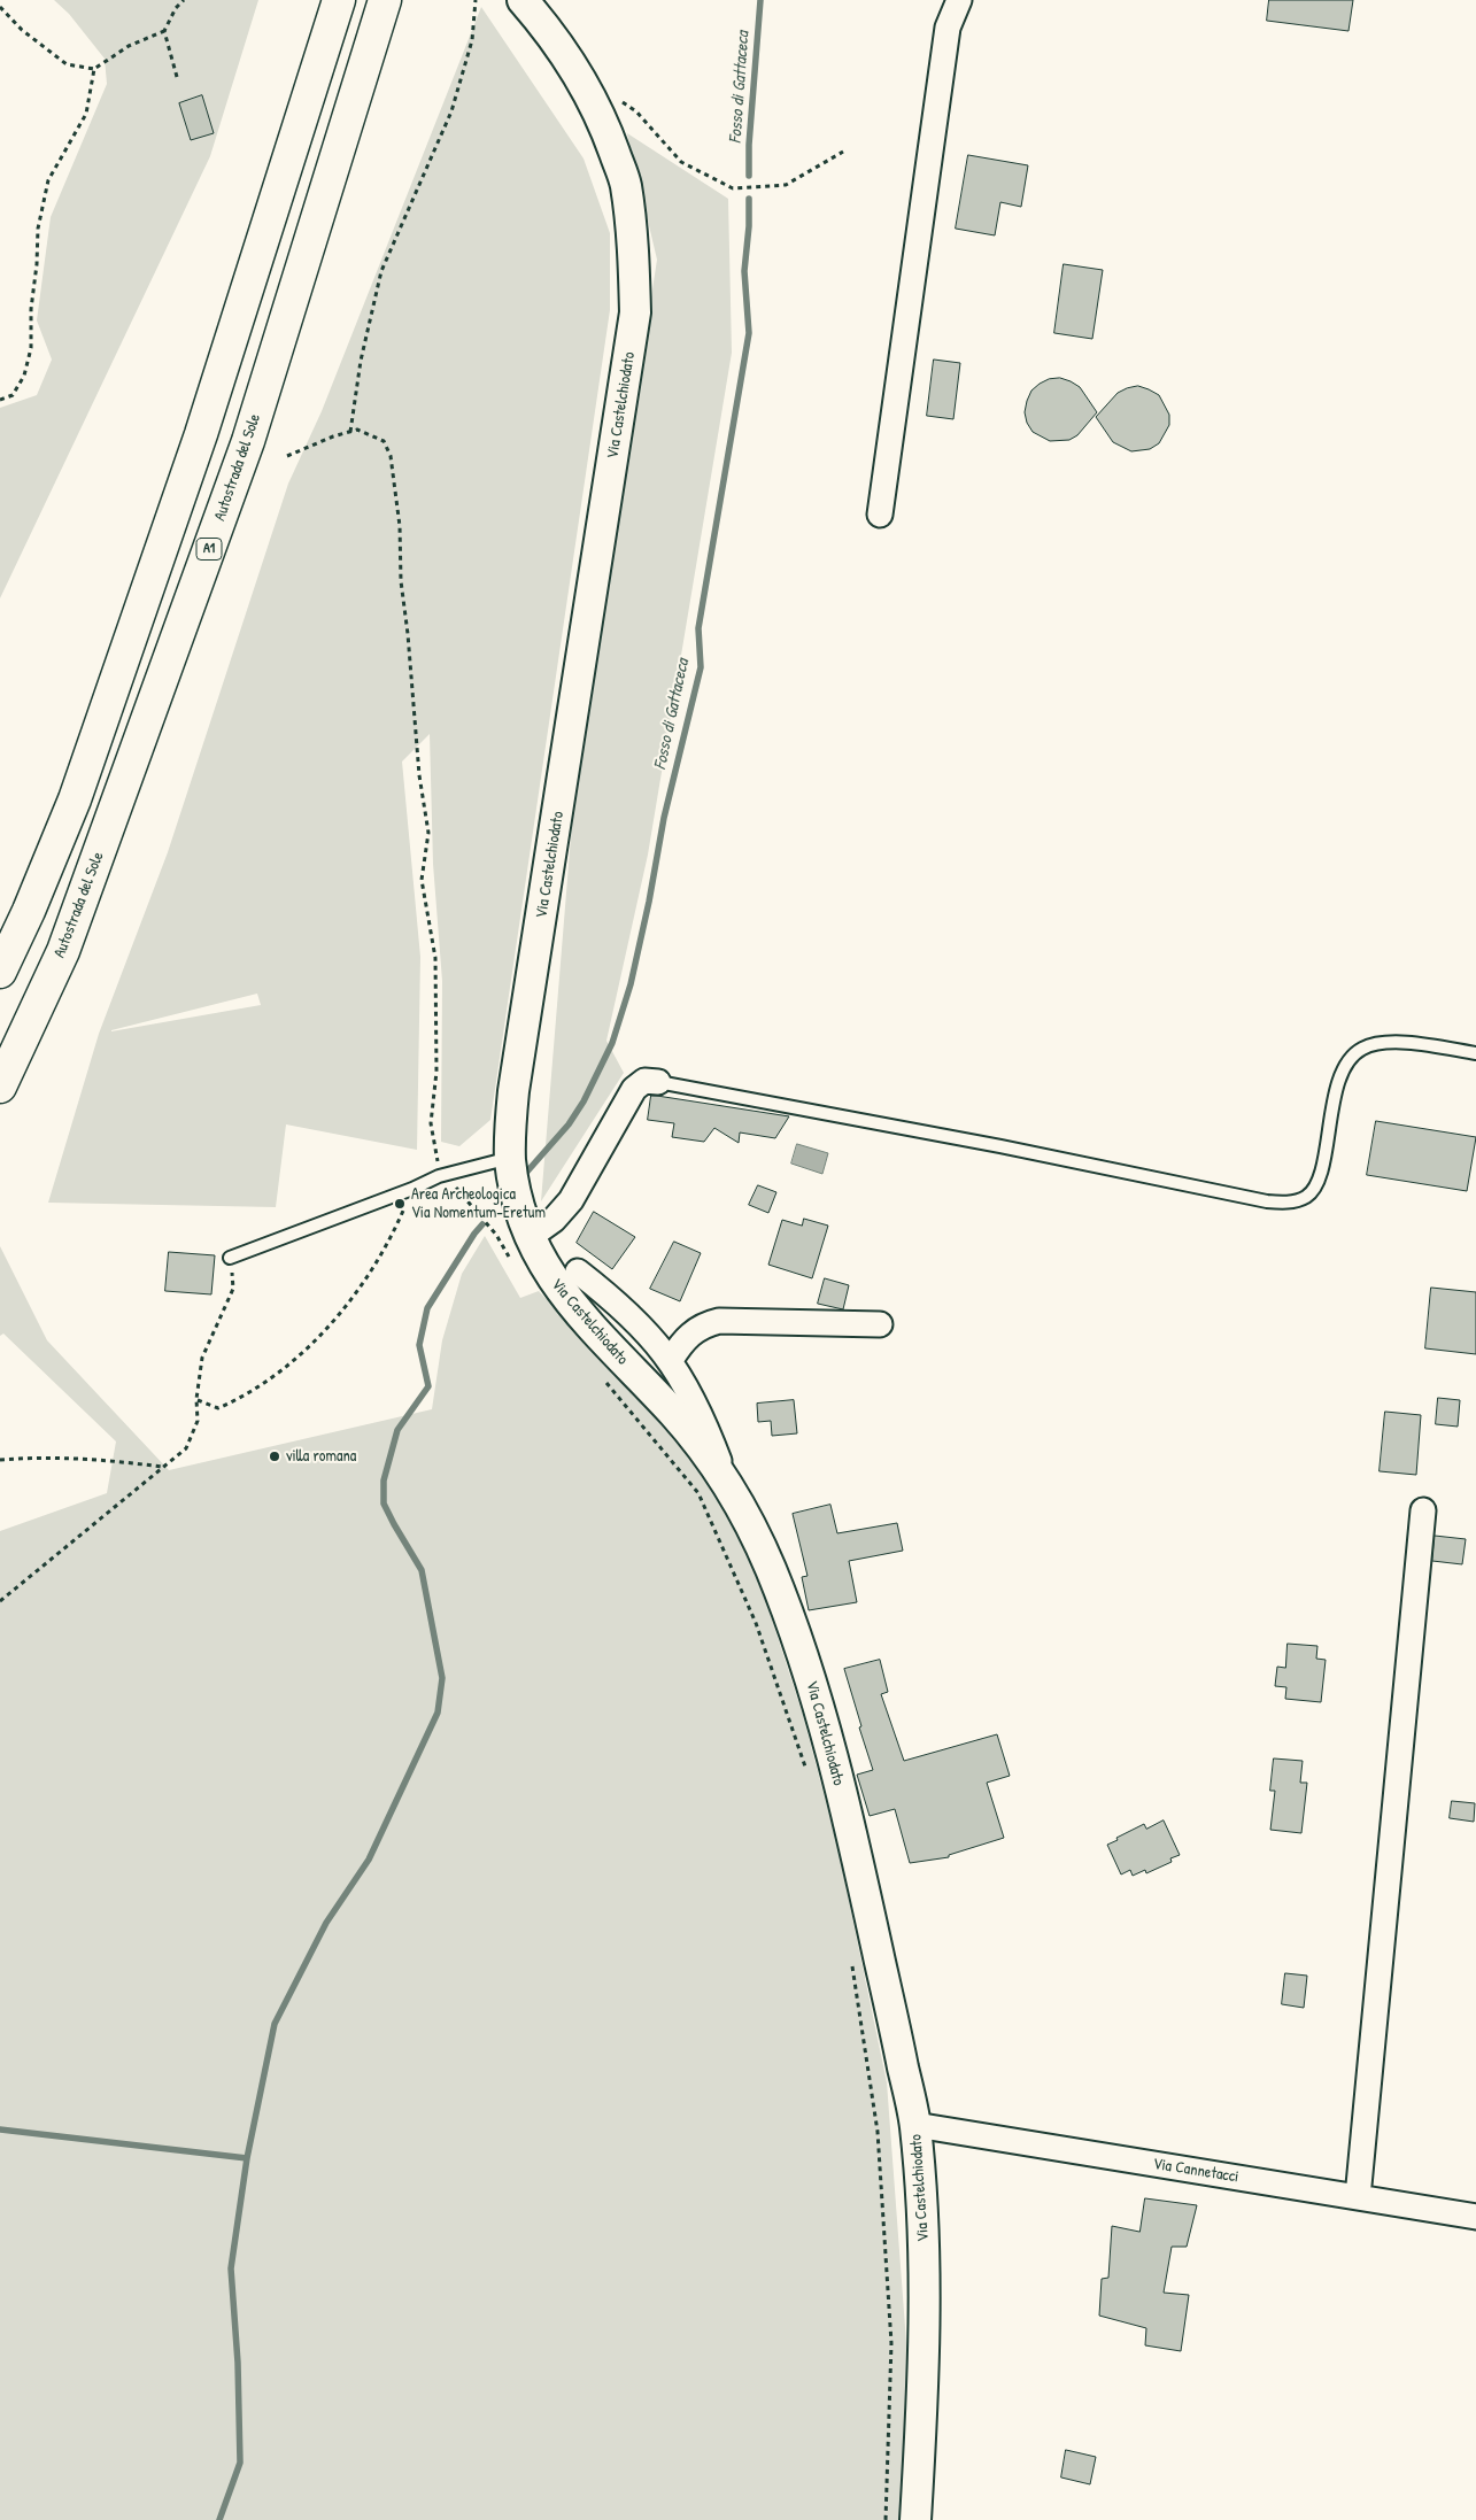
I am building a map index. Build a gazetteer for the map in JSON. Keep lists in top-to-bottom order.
{
  "streets": {
    "highway": ["Autostrada del Sole", "A1"],
    "street": ["Via Castelchiodato", "Via Cannetacci"]
  },
  "crossings": [
    ["Via Castelchiodato", "Via Cannetacci"]
  ],
  "water": ["Fosso di Gattaceca"],
  "places": ["Area Archeologica Via Nomentum-Eretum", "villa romana"]
}
